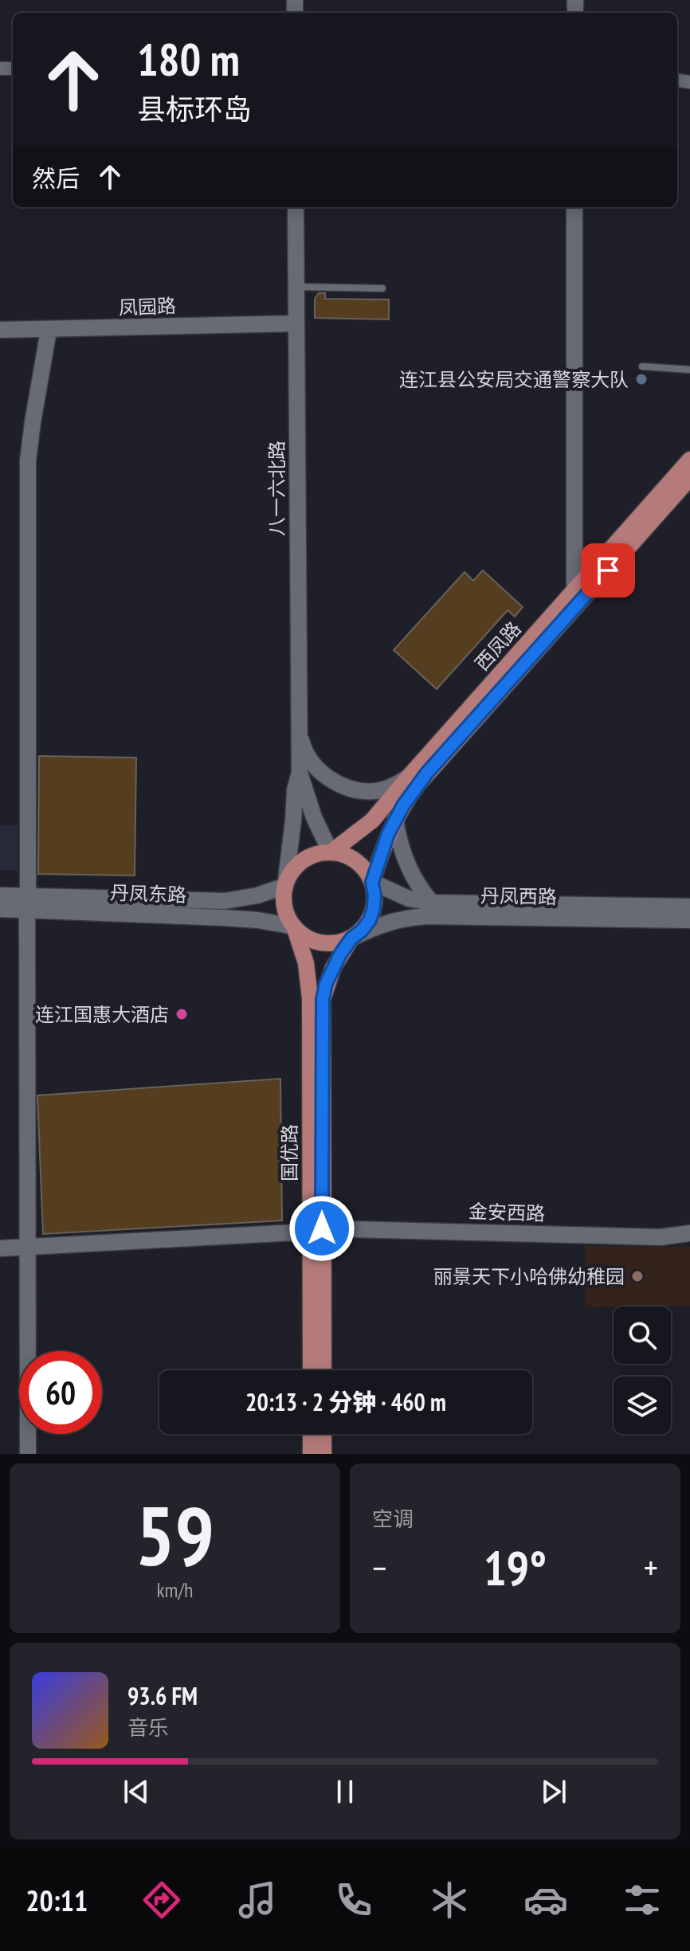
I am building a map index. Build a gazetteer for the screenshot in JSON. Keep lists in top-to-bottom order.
{
  "streets": {
    "main road": ["西凤路", "国优路"],
    "street": [
      "凤园路",
      "八一六北路",
      "丹凤东路",
      "丹凤西路",
      "金安西路"
    ]
  },
  "crossings": [
    ["凤园路", "八一六北路"],
    ["八一六北路", "西凤路"],
    ["八一六北路", "丹凤东路"],
    ["八一六北路", "丹凤西路"],
    ["八一六北路", "国优路"],
    ["西凤路", "丹凤东路"],
    ["西凤路", "丹凤西路"],
    ["西凤路", "国优路"],
    ["丹凤东路", "丹凤西路"],
    ["丹凤东路", "国优路"],
    ["丹凤西路", "国优路"],
    ["国优路", "金安西路"]
  ],
  "places": ["连江县公安局交通警察大队", "连江国惠大酒店", "丽景天下小哈佛幼稚园"],
  "page": {
    "turn": ["180 m", "县标环岛"],
    "then": "然后",
    "limit": "60",
    "trip": "20:13 · 2 分钟 · 460 m",
    "tile": [
      ["59", "km/h"],
      "空调"
    ],
    "heat": ["−", "19°", "+"],
    "song": ["93.6 FM", "音乐"],
    "tabs": "20:11"
  }
}
